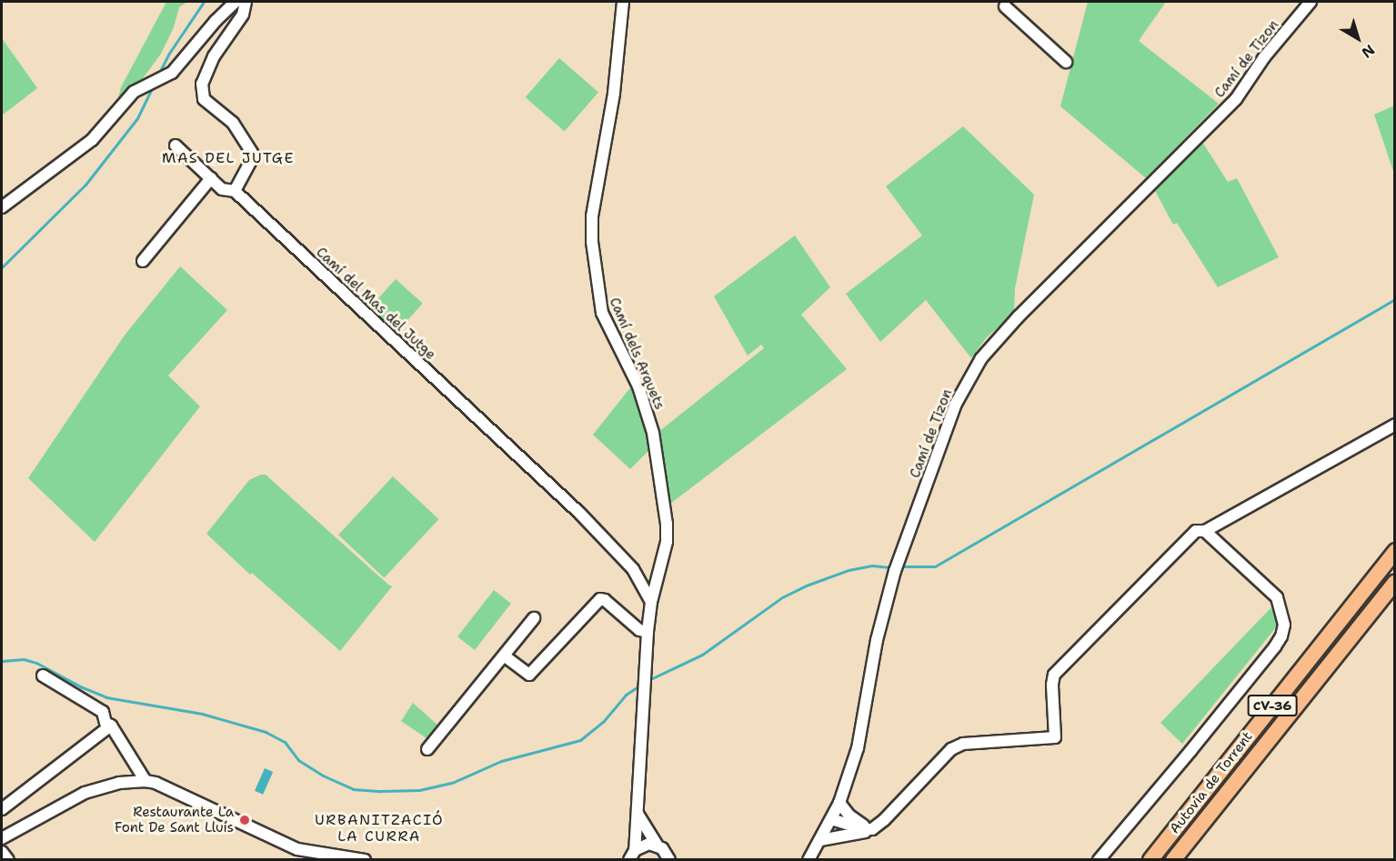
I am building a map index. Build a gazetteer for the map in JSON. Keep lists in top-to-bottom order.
{
  "streets": {
    "highway": ["CV-36", "Autovia de Torrent"],
    "street": ["Camí de Tizon", "Camí del Mas del Jutge", "Camí dels Arquets"]
  },
  "crossings": [
    ["Camí del Mas del Jutge", "Camí dels Arquets"]
  ],
  "districts": ["MAS DEL JUTGE", "URBANITZACIÓ LA CURRA"],
  "places": ["Restaurante La Font De Sant Lluís"],
  "north": "bottom right"
}
